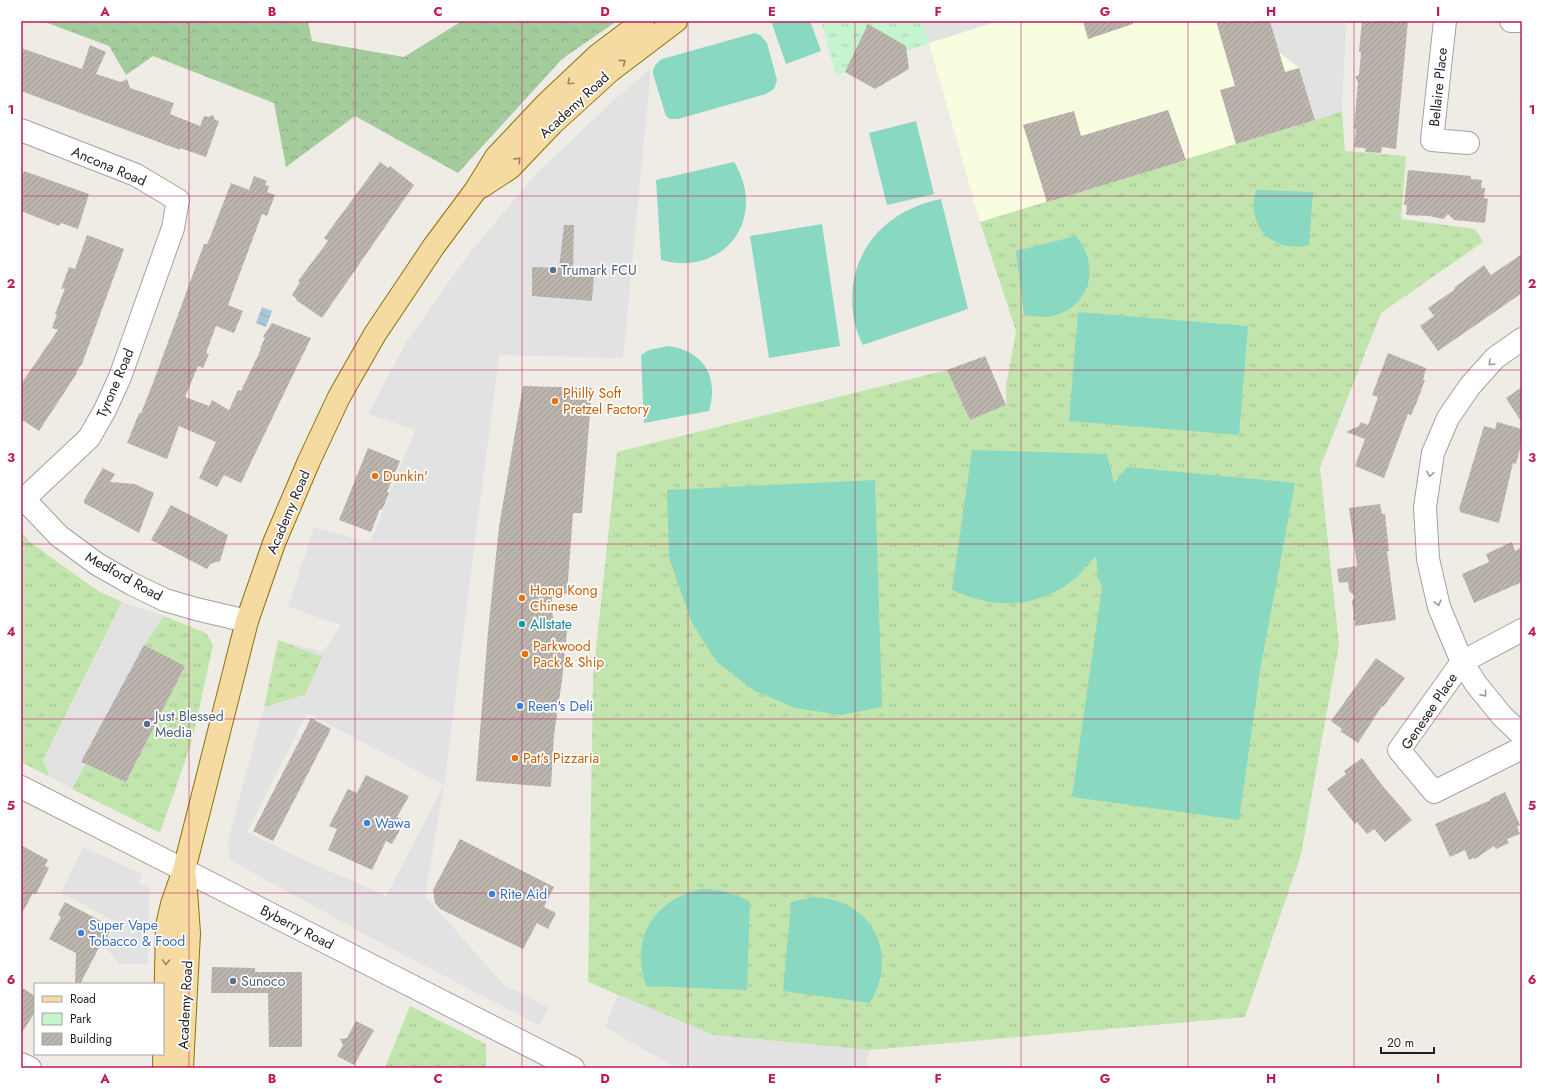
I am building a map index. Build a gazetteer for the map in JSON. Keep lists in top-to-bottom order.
{
  "streets": {
    "main road": ["Academy Road"],
    "street": [
      "Bellaire Place",
      "Ancona Road",
      "Tyrone Road",
      "Medford Road",
      "Genesee Place",
      "Byberry Road"
    ]
  },
  "crossings": [
    ["Academy Road", "Medford Road"],
    ["Academy Road", "Byberry Road"],
    ["Ancona Road", "Tyrone Road"],
    ["Tyrone Road", "Medford Road"]
  ],
  "places": [
    "Trumark FCU",
    "Philly Soft Pretzel Factory",
    "Dunkin'",
    "Hong Kong Chinese",
    "Allstate",
    "Parkwood Pack & Ship",
    "Reen's Deli",
    "Just Blessed Media",
    "Pat's Pizzaria",
    "Wawa",
    "Rite Aid",
    "Super Vape Tobacco & Food",
    "Sunoco"
  ],
  "legend": ["Road", "Park", "Building"],
  "scale_bar": "20 m",
  "grid": {
    "columns": [
      "A",
      "B",
      "C",
      "D",
      "E",
      "F",
      "G",
      "H",
      "I"
    ],
    "rows": [
      "1",
      "2",
      "3",
      "4",
      "5",
      "6"
    ]
  }
}
